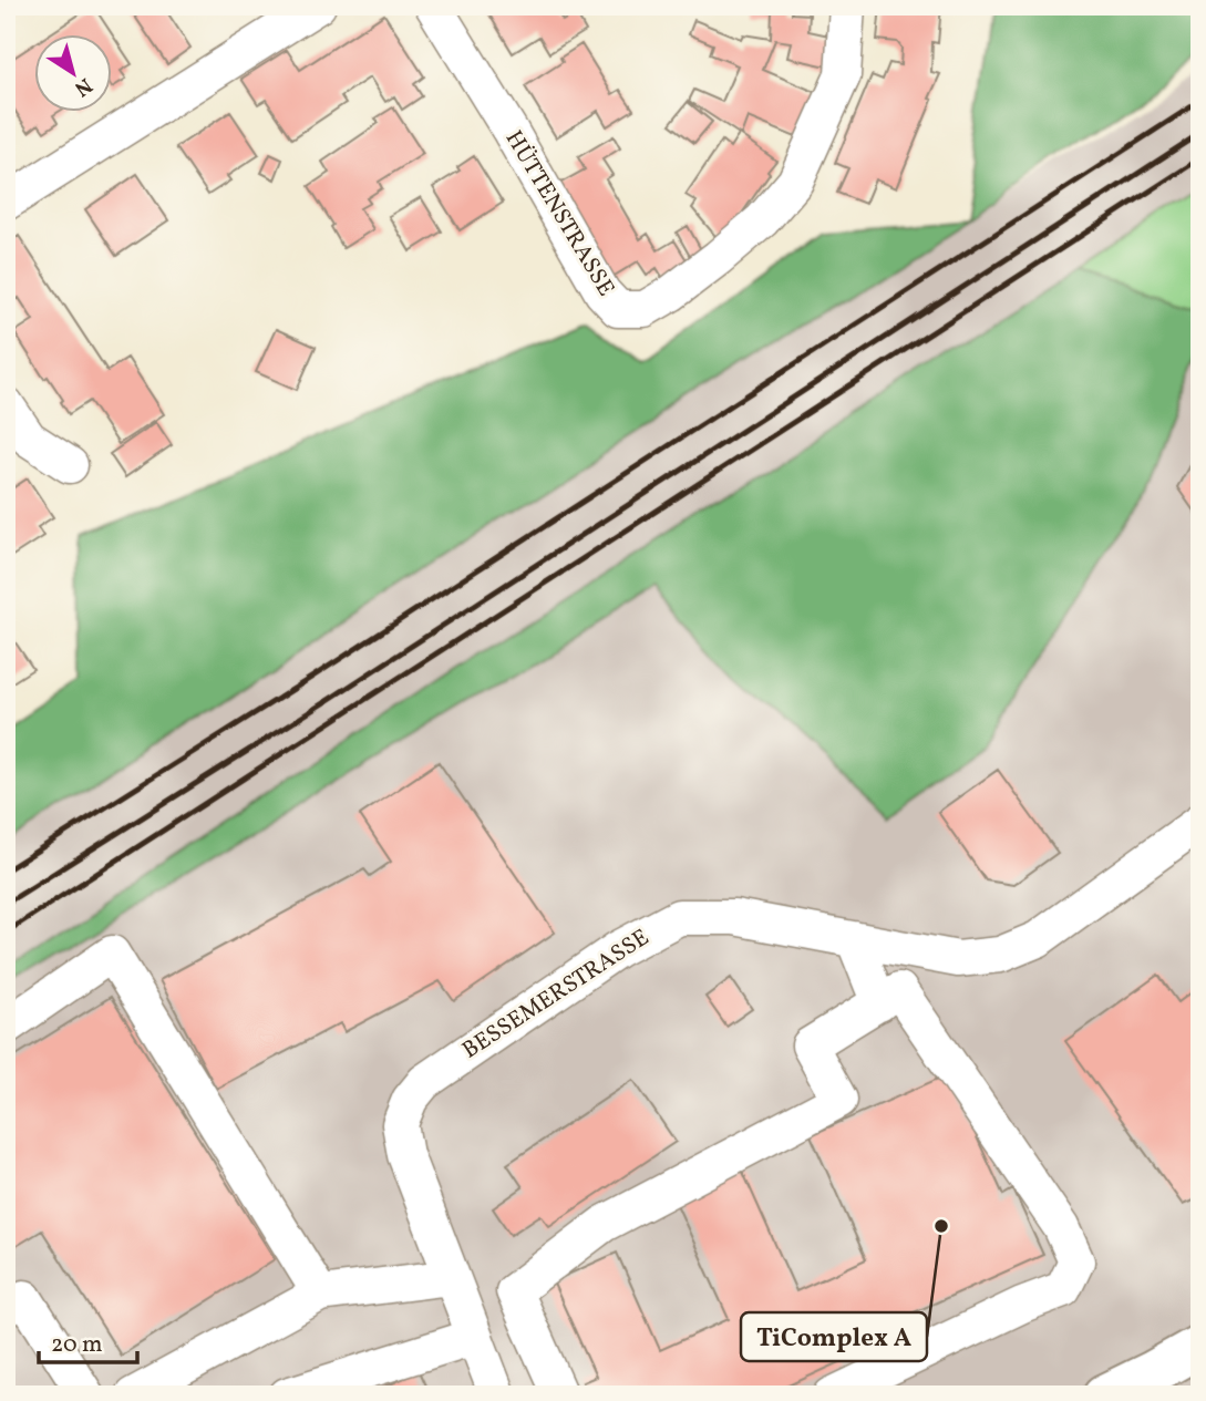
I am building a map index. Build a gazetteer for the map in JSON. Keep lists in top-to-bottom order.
{
  "streets": {
    "street": ["HÜTTENSTRASSE", "BESSEMERSTRASSE"]
  },
  "places": ["TiComplex A"],
  "scale_bar": "20 m",
  "north": "bottom right"
}
